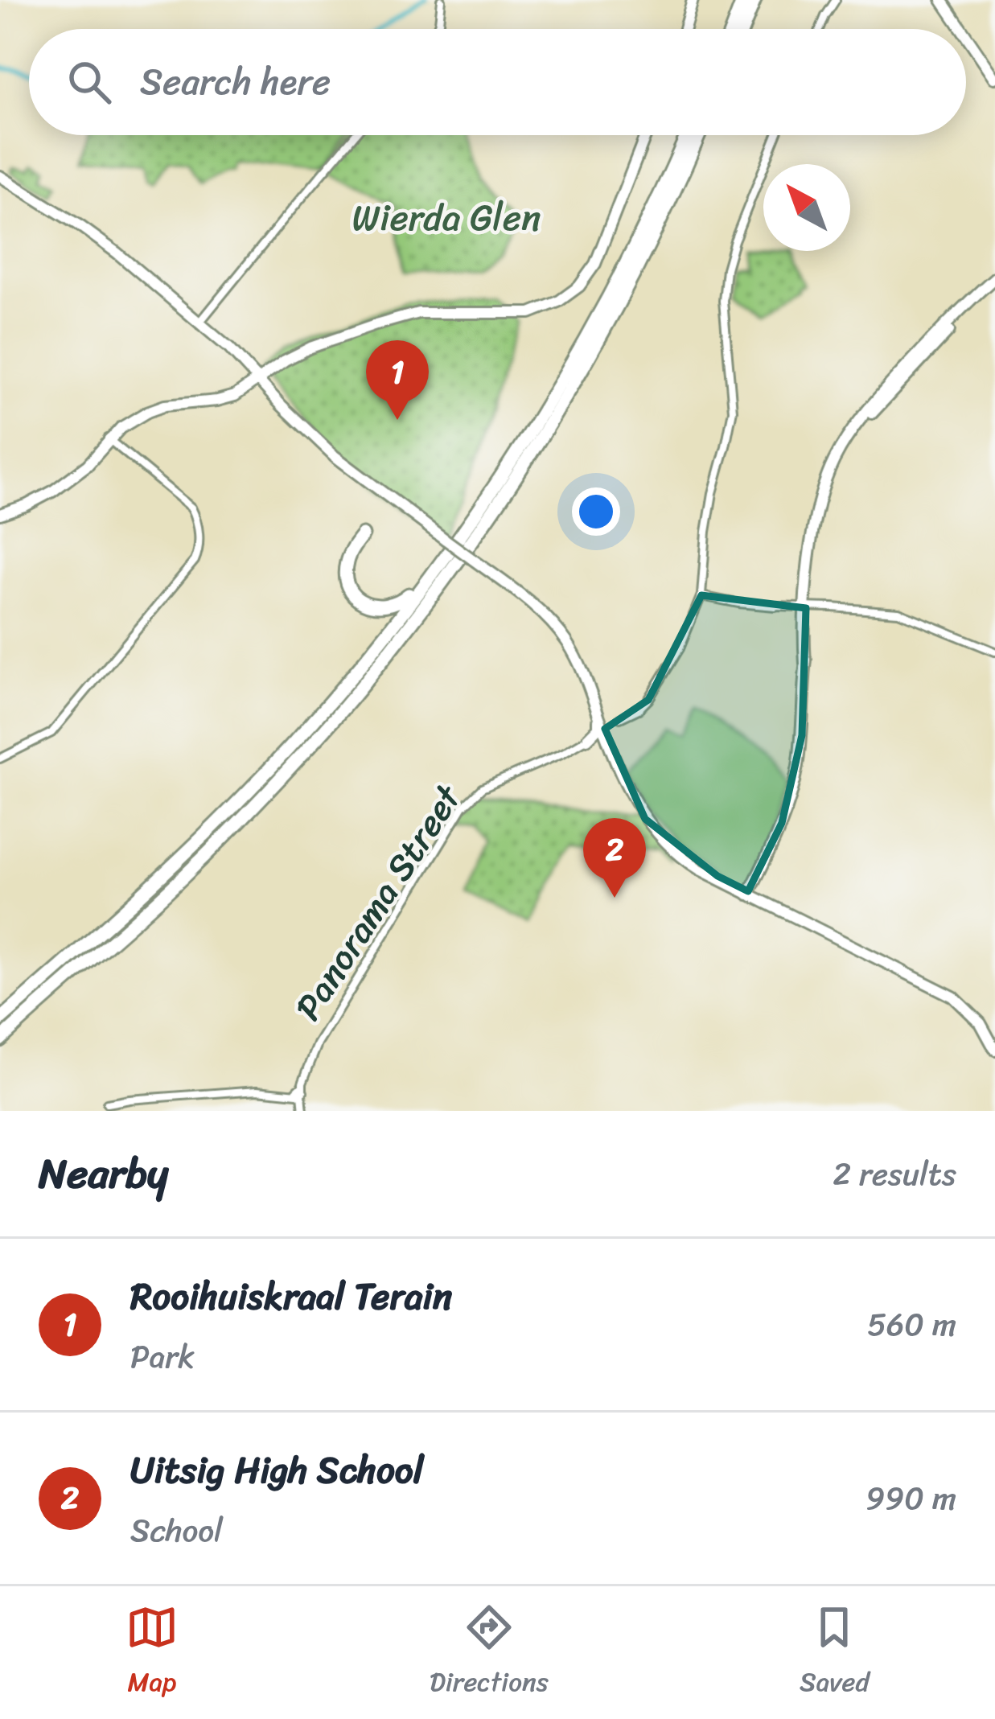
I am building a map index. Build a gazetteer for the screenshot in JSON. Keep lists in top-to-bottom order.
{
  "streets": {
    "street": ["Panorama Street"]
  },
  "parks": ["Wierda Glen"],
  "north": "top left",
  "page": {
    "search": "Search here",
    "pins": ["1", "2"],
    "heading": ["Nearby", "2 results"],
    "list": [
      {
        "mark": "1",
        "name": "Rooihuiskraal Terain",
        "note": "Park",
        "value": "560 m"
      },
      {
        "mark": "2",
        "name": "Uitsig High School",
        "note": "School",
        "value": "990 m"
      }
    ],
    "nav": ["Map", "Directions", "Saved"]
  }
}
